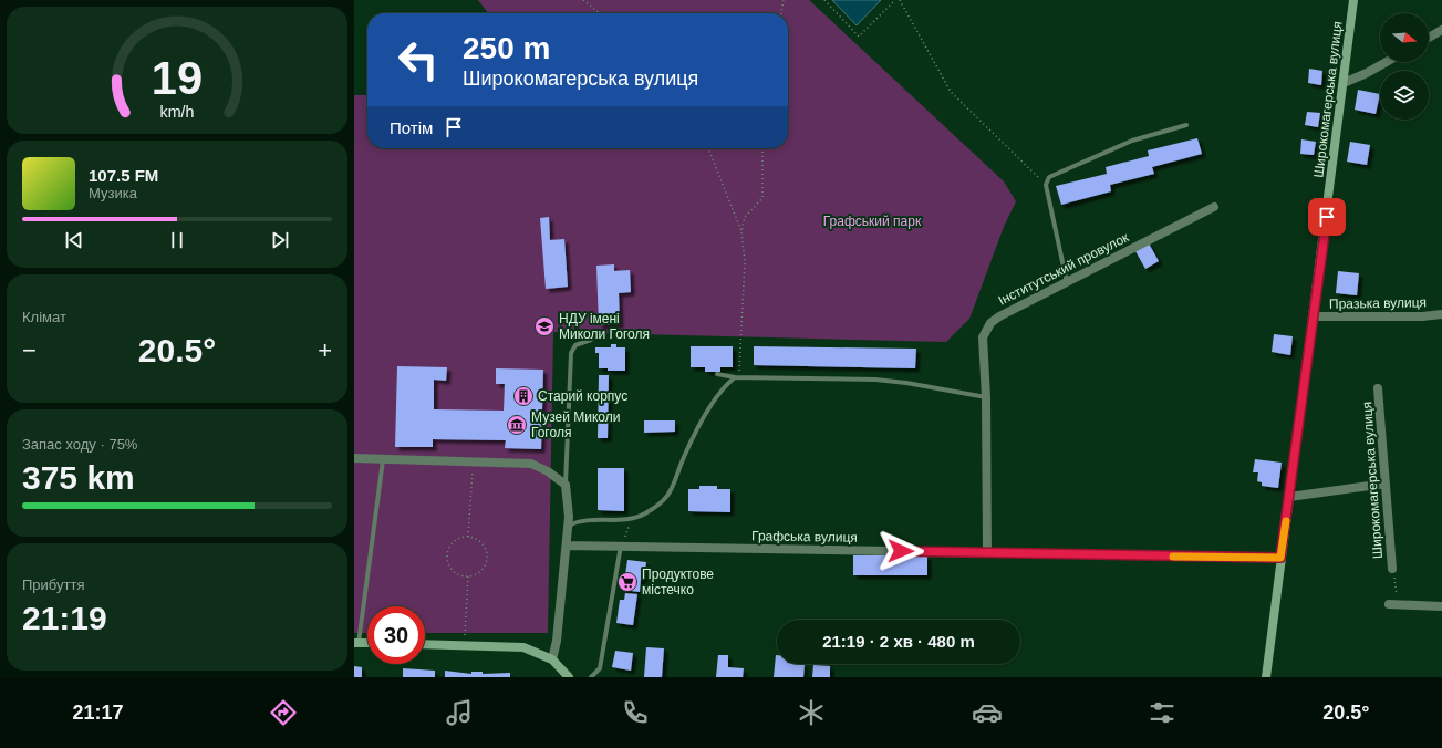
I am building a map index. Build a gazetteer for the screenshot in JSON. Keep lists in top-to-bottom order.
{
  "streets": {
    "street": [
      "Широкомагерська вулиця",
      "Інститутський провулок",
      "Празька вулиця",
      "Графська вулиця"
    ]
  },
  "crossings": [
    ["Широкомагерська вулиця", "Празька вулиця"],
    ["Широкомагерська вулиця", "Графська вулиця"],
    ["Інститутський провулок", "Графська вулиця"]
  ],
  "parks": ["Графський парк"],
  "places": {
    "school or university": ["НДУ імені Миколи Гоголя"],
    "building": ["Старий корпус"],
    "museum": ["Музей Миколи Гоголя"],
    "supermarket": ["Продуктове містечко"]
  },
  "north": "right",
  "page": {
    "turn": ["250 m", "Широкомагерська вулиця"],
    "then": "Потім",
    "song": ["107.5 FM", "Музика"],
    "tile": [
      "Клімат",
      ["Запас ходу · 75%", "375 km"],
      ["Прибуття", "21:19"]
    ],
    "heat": ["−", "20.5°", "+"],
    "limit": "30",
    "trip": "21:19 · 2 хв · 480 m",
    "tabs": ["21:17", "20.5°"],
    "gauge": ["19", "km/h"]
  }
}
